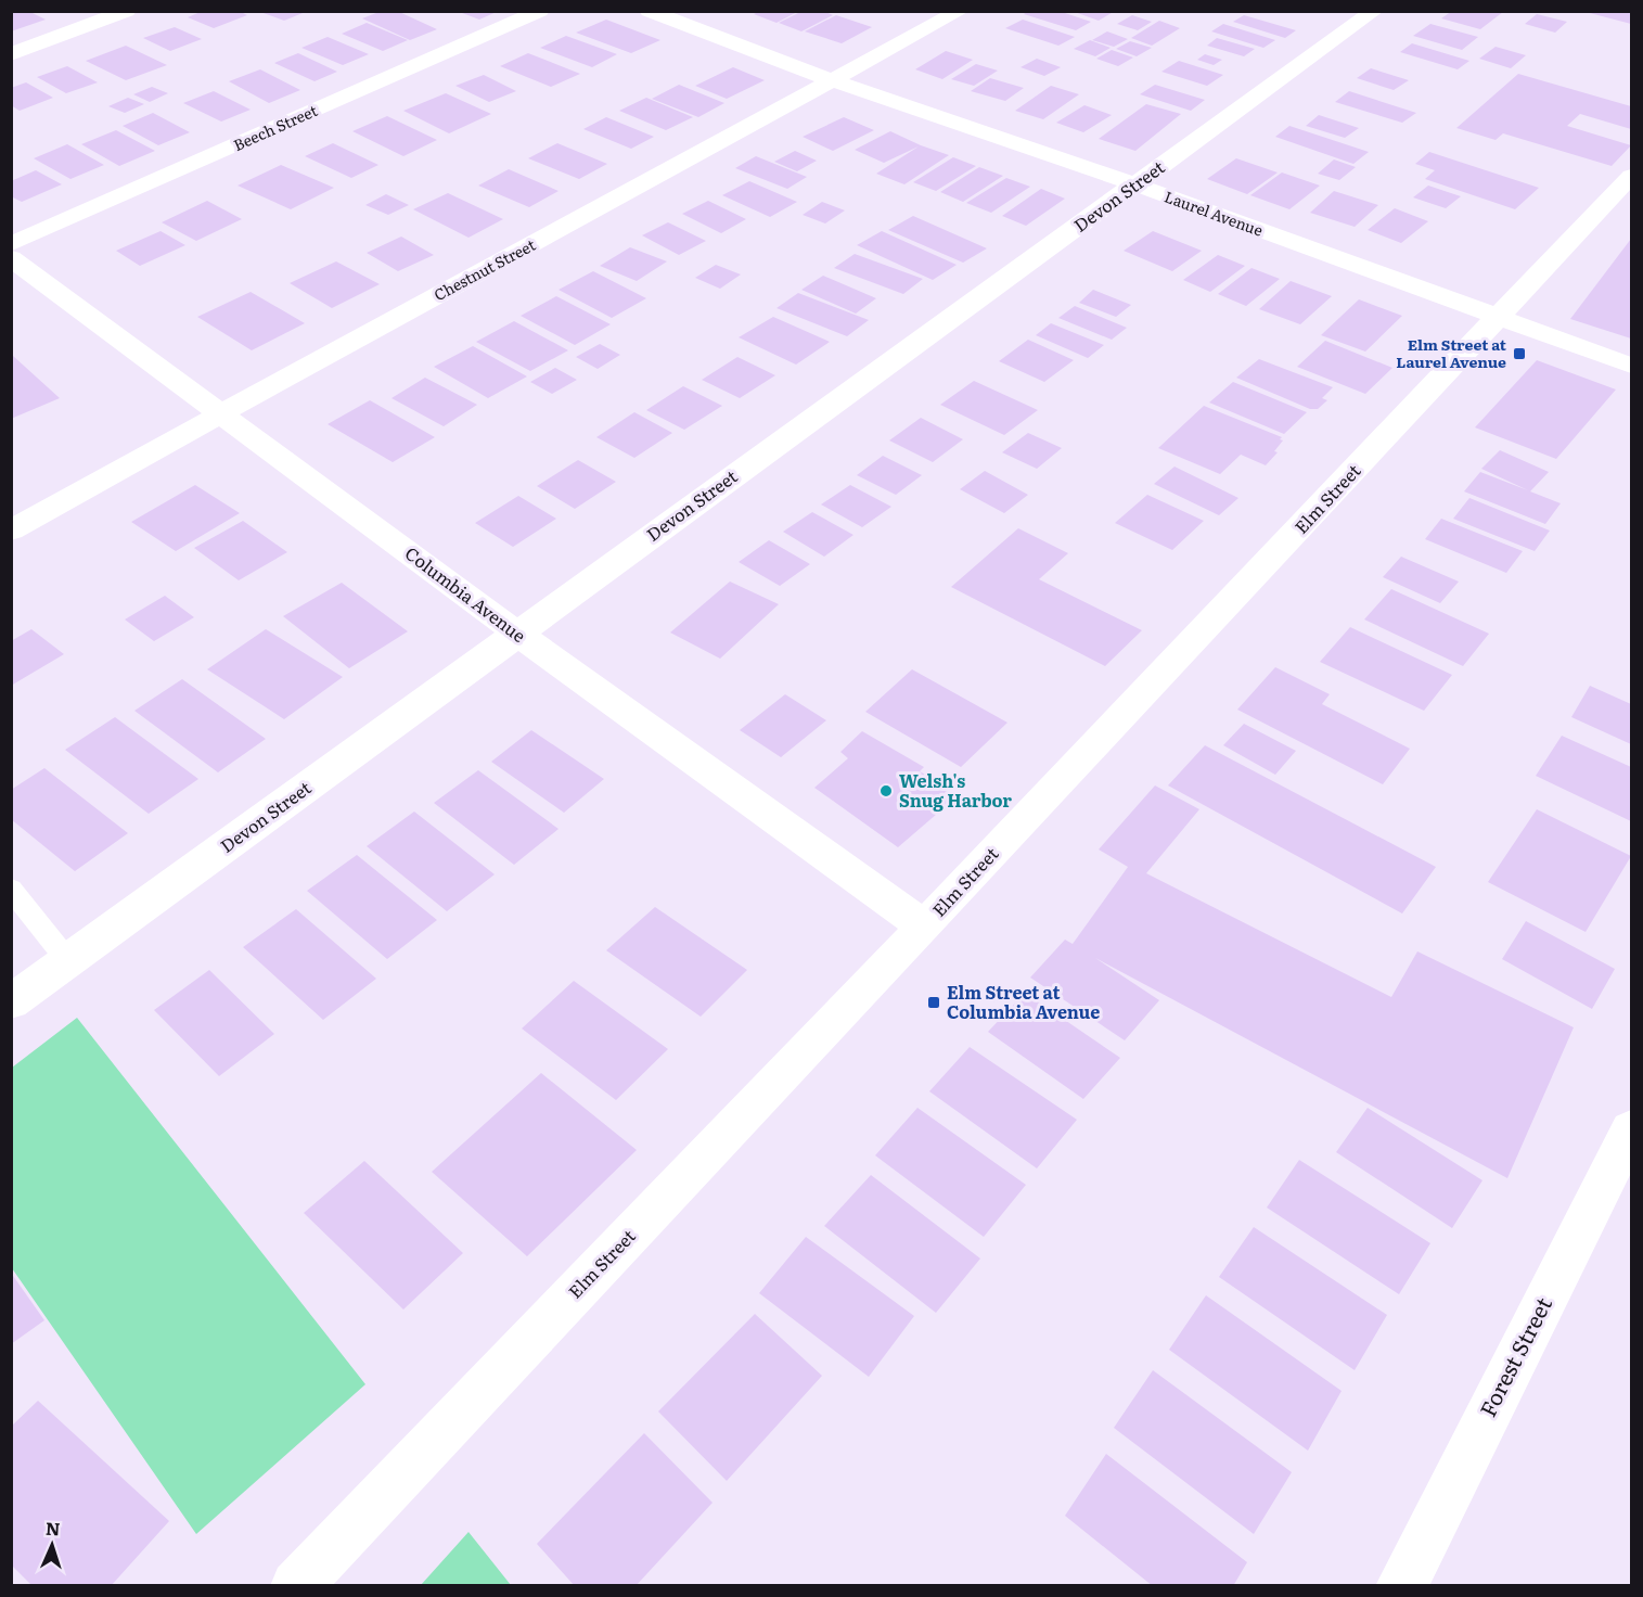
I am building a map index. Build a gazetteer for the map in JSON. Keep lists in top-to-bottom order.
{
  "streets": {
    "street": [
      "Beech Street",
      "Devon Street",
      "Laurel Avenue",
      "Chestnut Street",
      "Elm Street",
      "Columbia Avenue",
      "Forest Street"
    ]
  },
  "crossings": [
    ["Devon Street", "Laurel Avenue"],
    ["Devon Street", "Columbia Avenue"],
    ["Laurel Avenue", "Chestnut Street"],
    ["Laurel Avenue", "Elm Street"],
    ["Chestnut Street", "Columbia Avenue"],
    ["Elm Street", "Columbia Avenue"]
  ],
  "places": {
    "transit": ["Elm Street at Laurel Avenue", "Elm Street at Columbia Avenue"],
    "other": ["Welsh's Snug Harbor"]
  },
  "north": "top"
}
